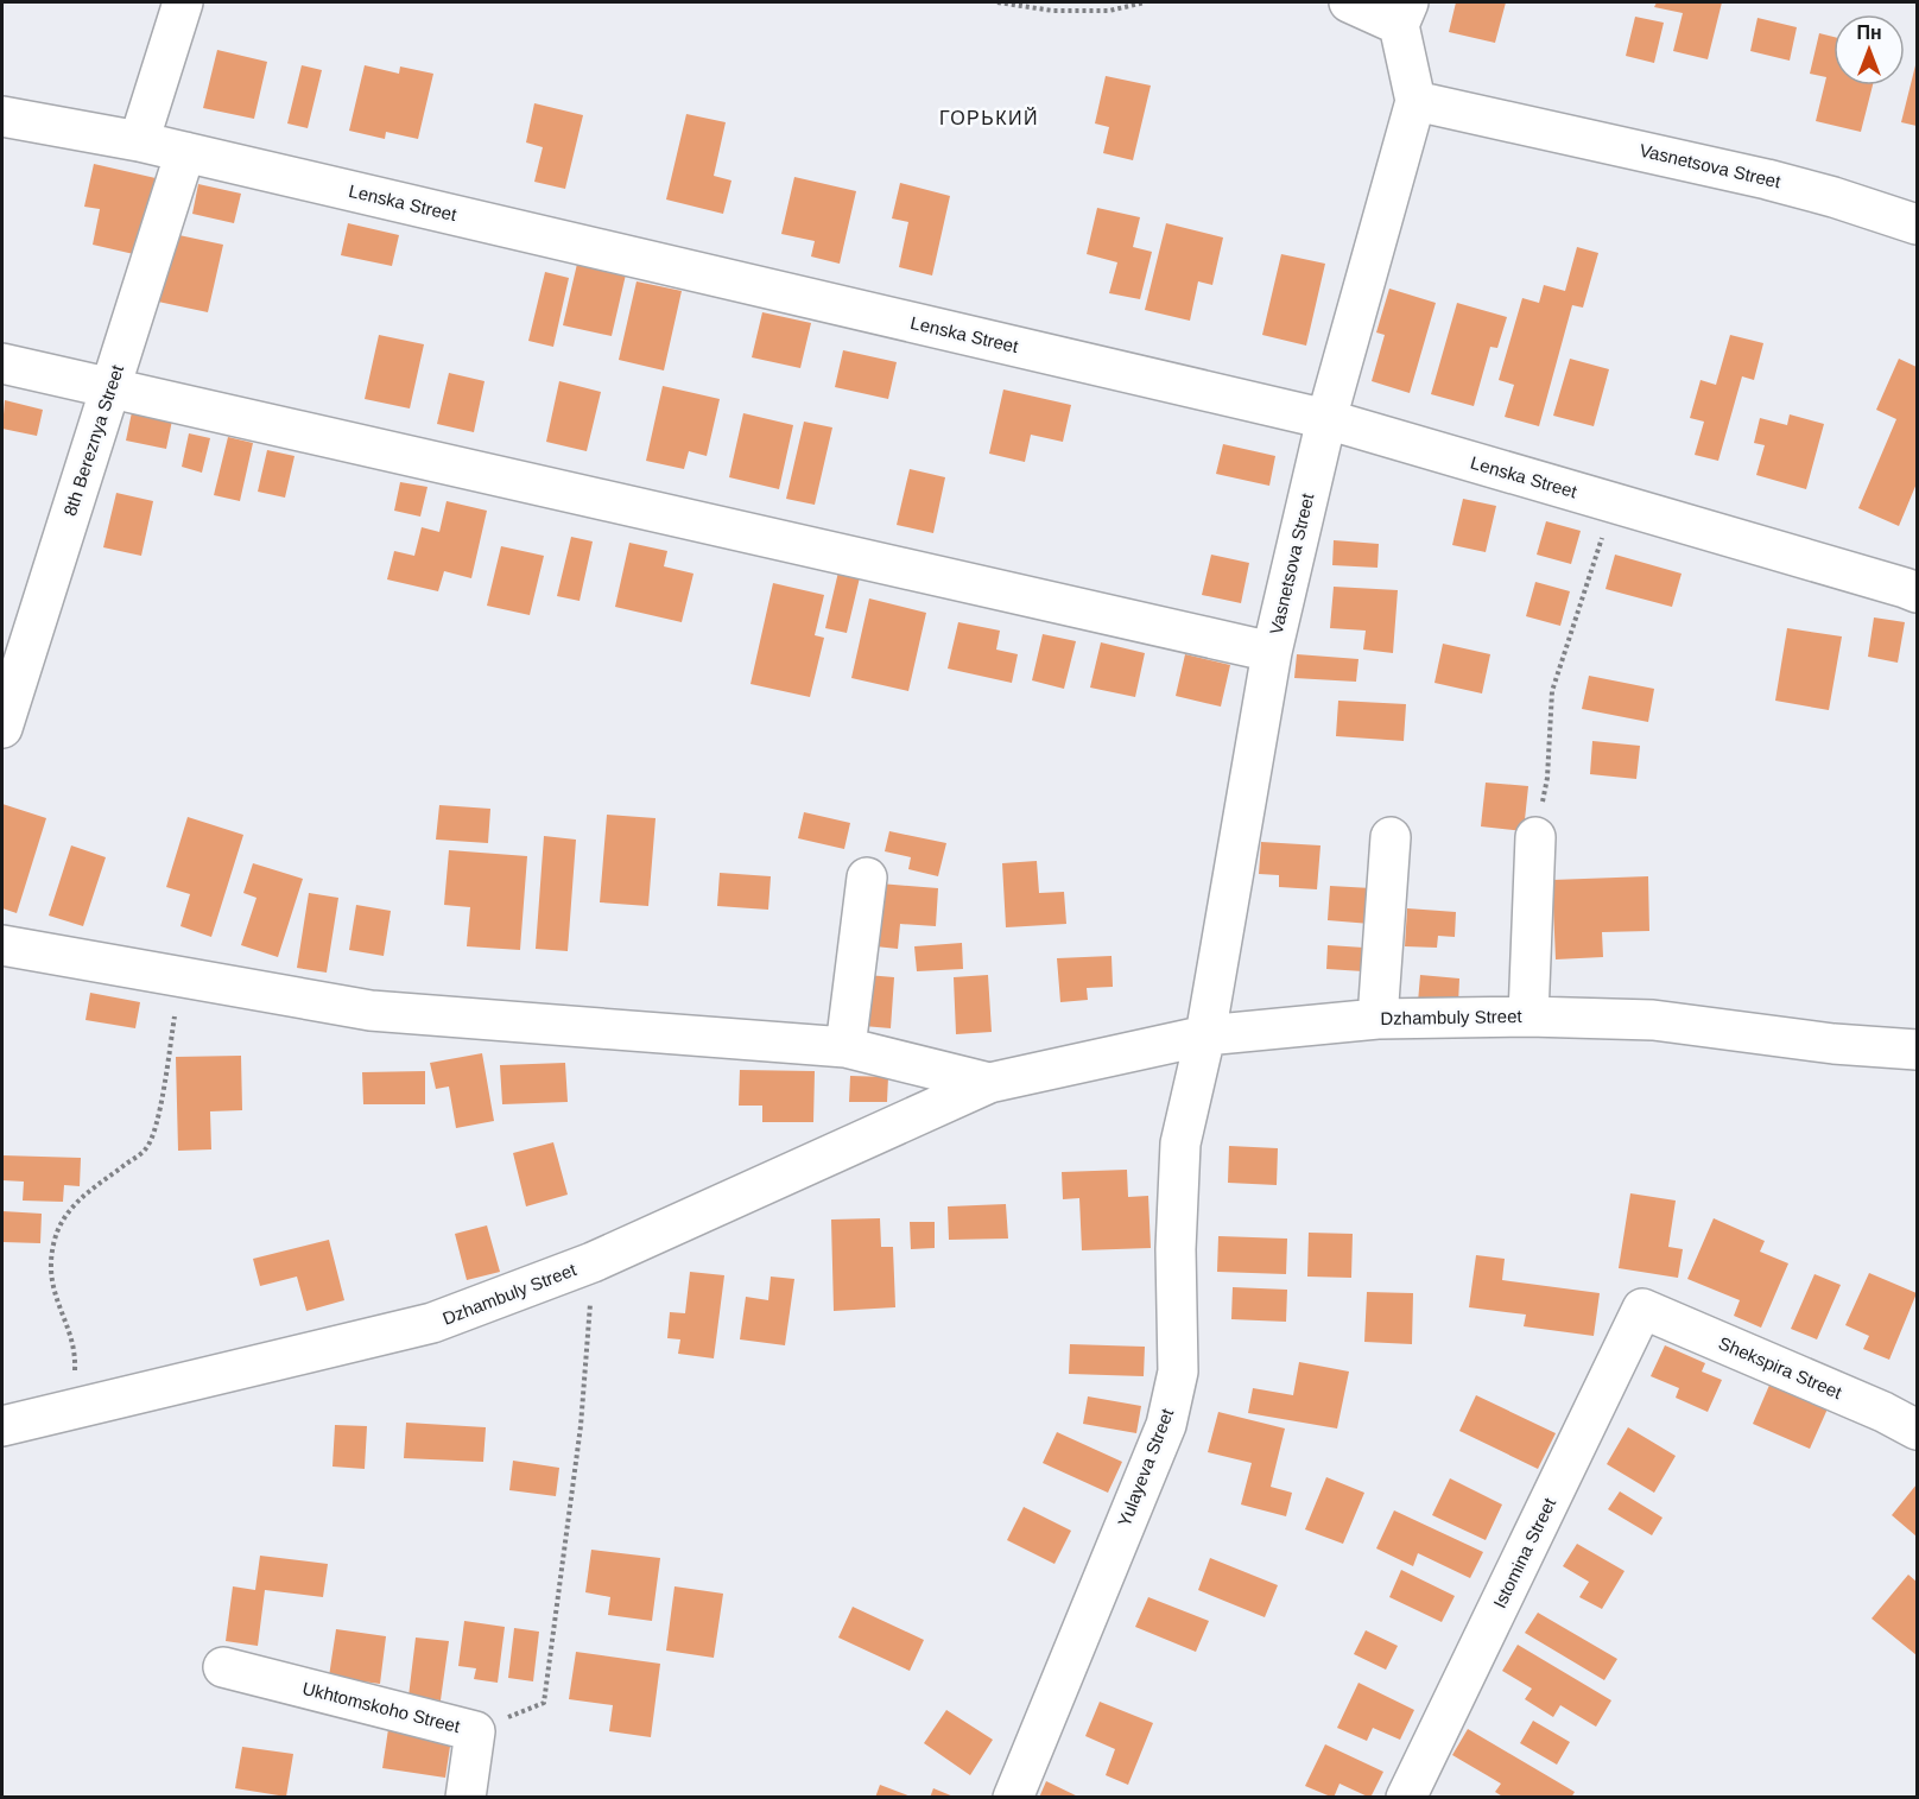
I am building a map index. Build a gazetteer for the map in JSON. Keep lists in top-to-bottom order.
{
  "streets": {
    "street": [
      "Vasnetsova Street",
      "Lenska Street",
      "8th Bereznya Street",
      "Dzhambuly Street",
      "Shekspira Street",
      "Yulayeva Street",
      "Istomina Street",
      "Ukhtomskoho Street"
    ]
  },
  "crossings": [
    ["Vasnetsova Street", "Lenska Street"],
    ["Vasnetsova Street", "Dzhambuly Street"],
    ["Vasnetsova Street", "Yulayeva Street"],
    ["Lenska Street", "8th Bereznya Street"],
    ["Dzhambuly Street", "Yulayeva Street"],
    ["Shekspira Street", "Istomina Street"]
  ],
  "districts": ["ГОРЬКИЙ"],
  "north": "top"
}
